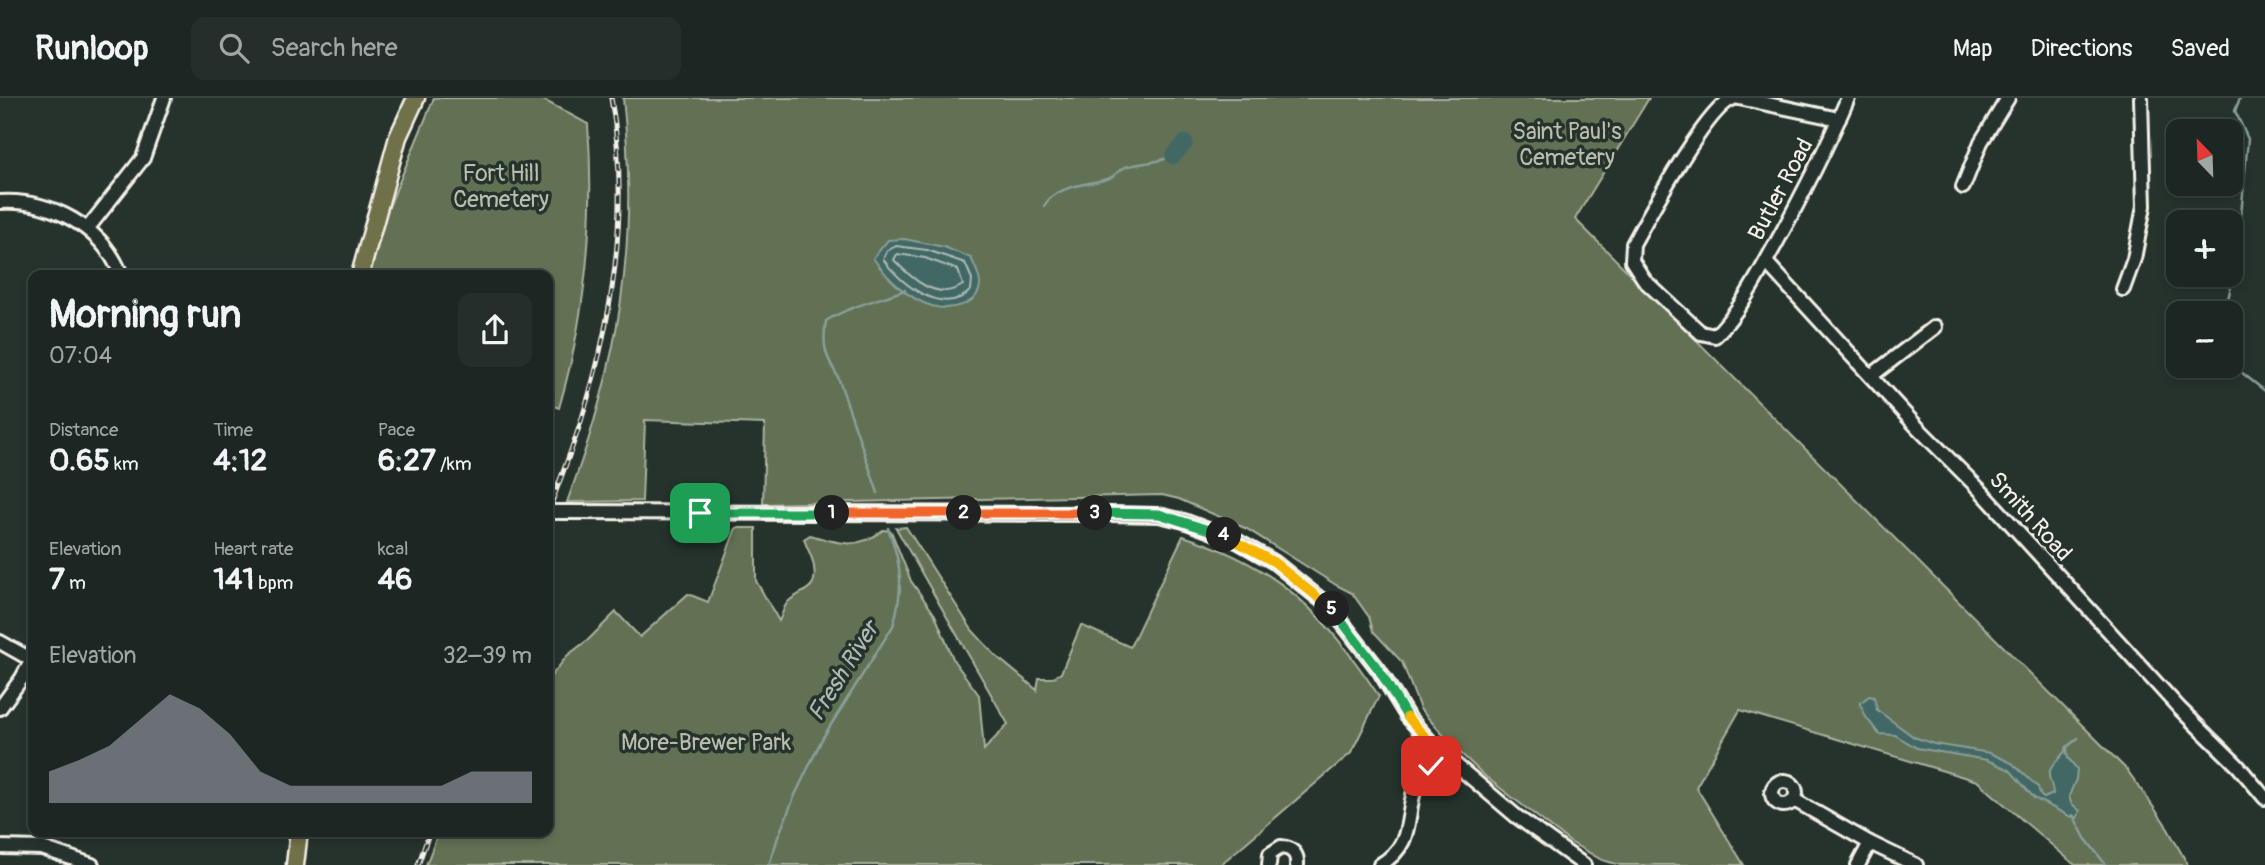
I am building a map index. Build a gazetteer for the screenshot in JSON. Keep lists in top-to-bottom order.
{
  "streets": {
    "street": ["Butler Road", "Smith Road"]
  },
  "crossings": [
    ["Butler Road", "Smith Road"]
  ],
  "water": ["Fresh River"],
  "parks": ["Saint Paul's Cemetery", "Fort Hill Cemetery", "More-Brewer Park"],
  "north": "top left",
  "page": {
    "header": "Runloop",
    "search": "Search here",
    "nav": ["Map", "Directions", "Saved"],
    "map_buttons": ["+", "−"],
    "heading": ["Morning run", "07:04"],
    "stats": [
      ["Distance", "0.65 km"],
      ["Time", "4:12"],
      ["Pace", "6:27 /km"],
      ["Elevation", "7 m"],
      ["Heart rate", "141 bpm"],
      ["kcal", "46"]
    ],
    "pins": [
      "1",
      "2",
      "3",
      "4",
      "5"
    ],
    "chart": ["Elevation", "32–39 m"]
  }
}
